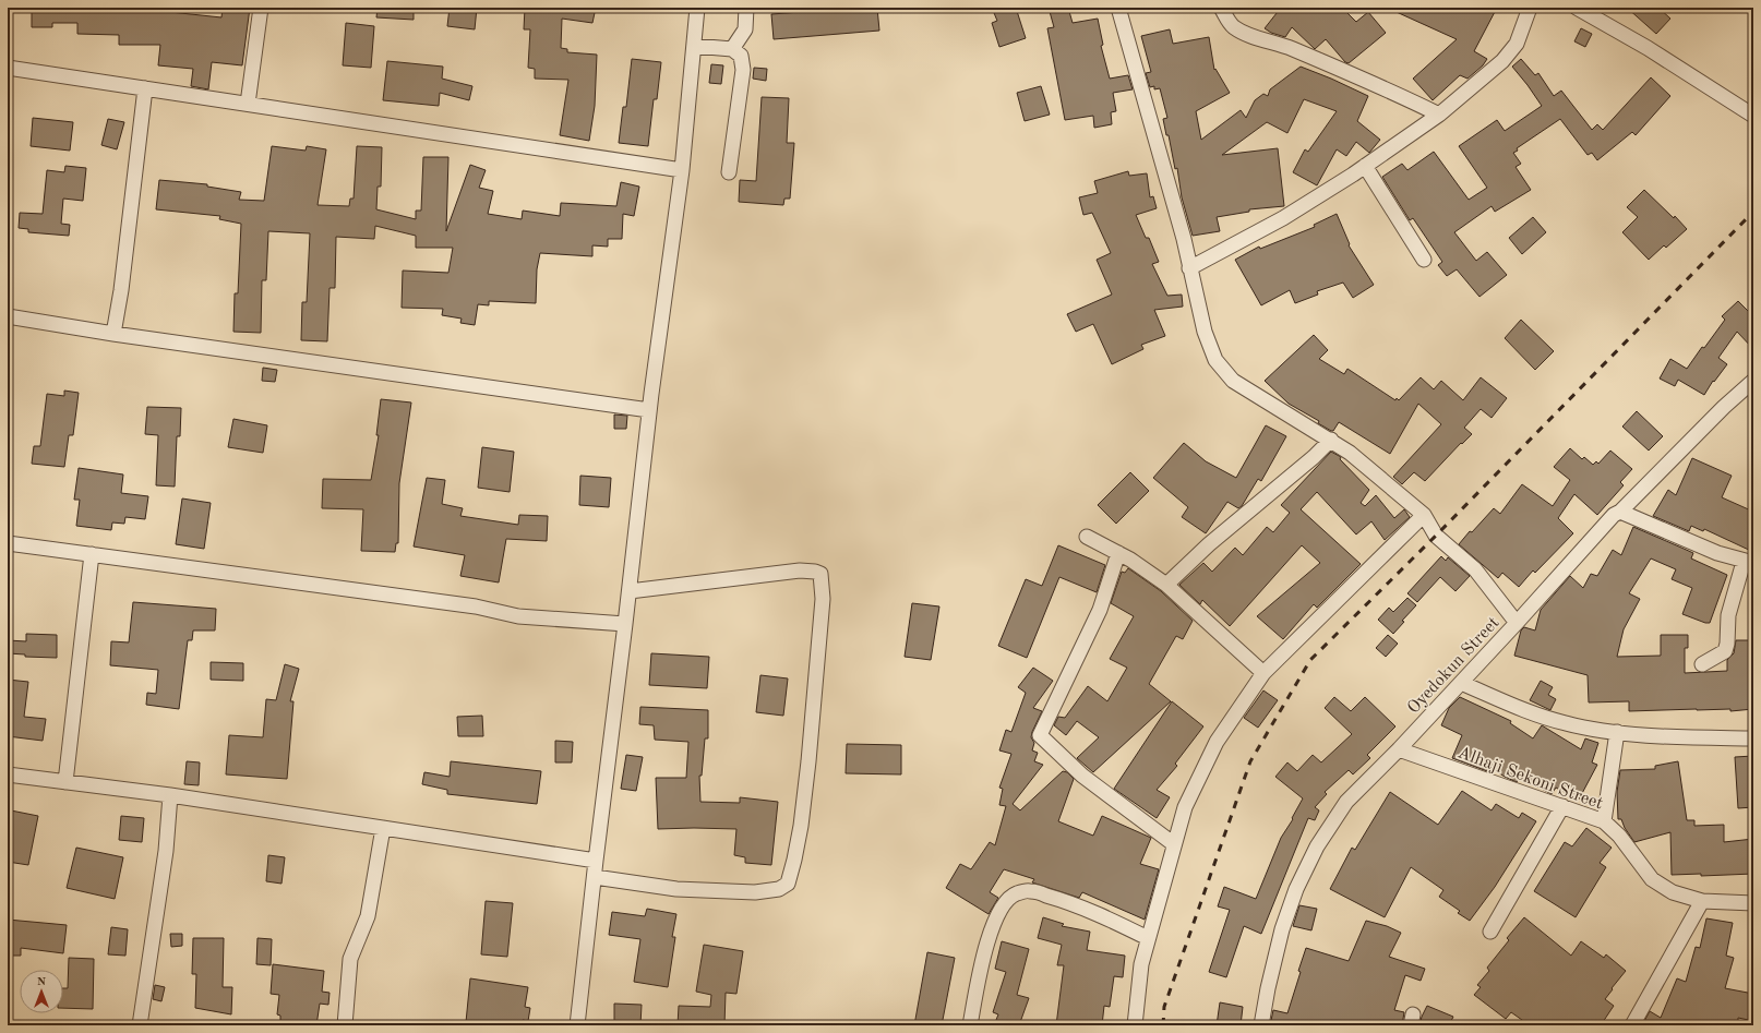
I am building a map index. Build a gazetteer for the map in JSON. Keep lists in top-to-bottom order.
{
  "streets": {
    "street": ["Oyedokun Street", "Alhaji Sekoni Street"]
  },
  "crossings": [
    ["Oyedokun Street", "Alhaji Sekoni Street"]
  ],
  "north": "top"
}
